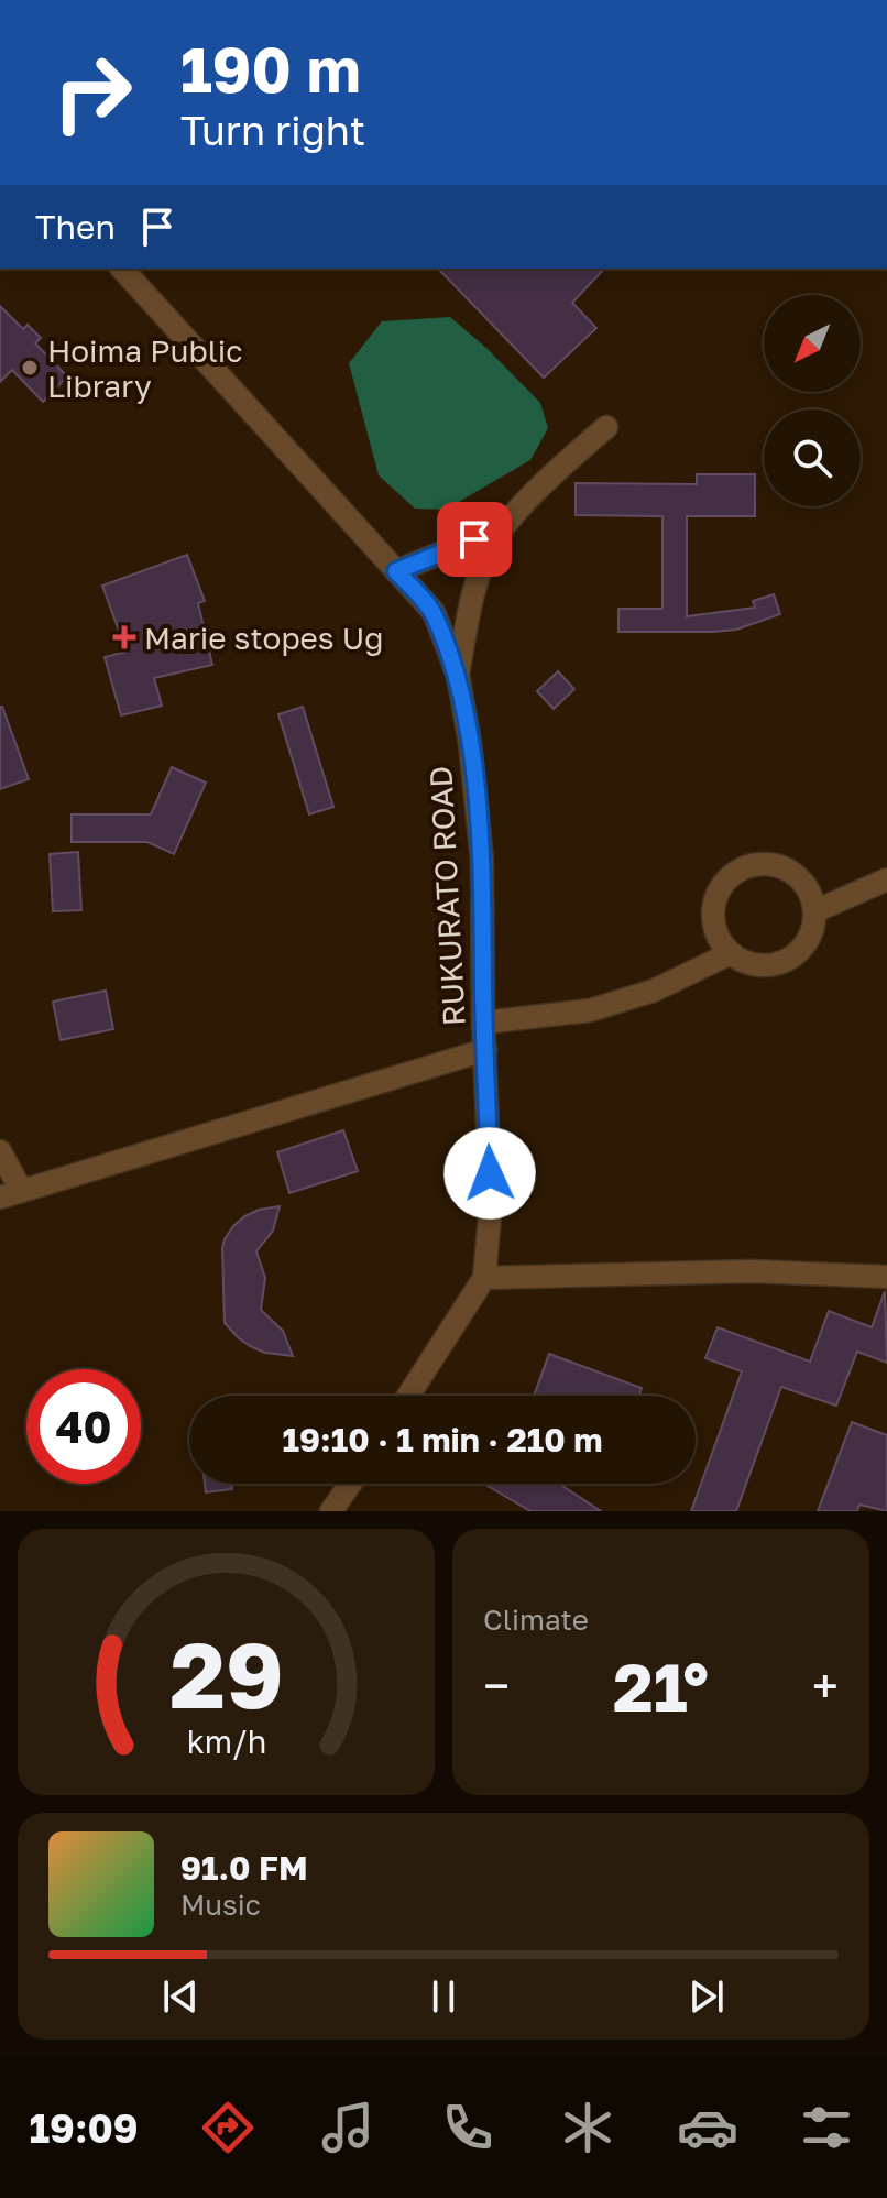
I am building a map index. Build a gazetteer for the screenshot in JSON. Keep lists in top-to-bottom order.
{
  "streets": {
    "street": ["RUKURATO ROAD"]
  },
  "places": {
    "other": ["Hoima Public Library"],
    "health": ["Marie stopes Ug"]
  },
  "north": "bottom left",
  "page": {
    "turn": ["190 m", "Turn right"],
    "then": "Then",
    "limit": "40",
    "trip": "19:10 · 1 min · 210 m",
    "tile": "Climate",
    "heat": ["−", "21°", "+"],
    "song": ["91.0 FM", "Music"],
    "tabs": "19:09",
    "gauge": ["29", "km/h"]
  }
}
